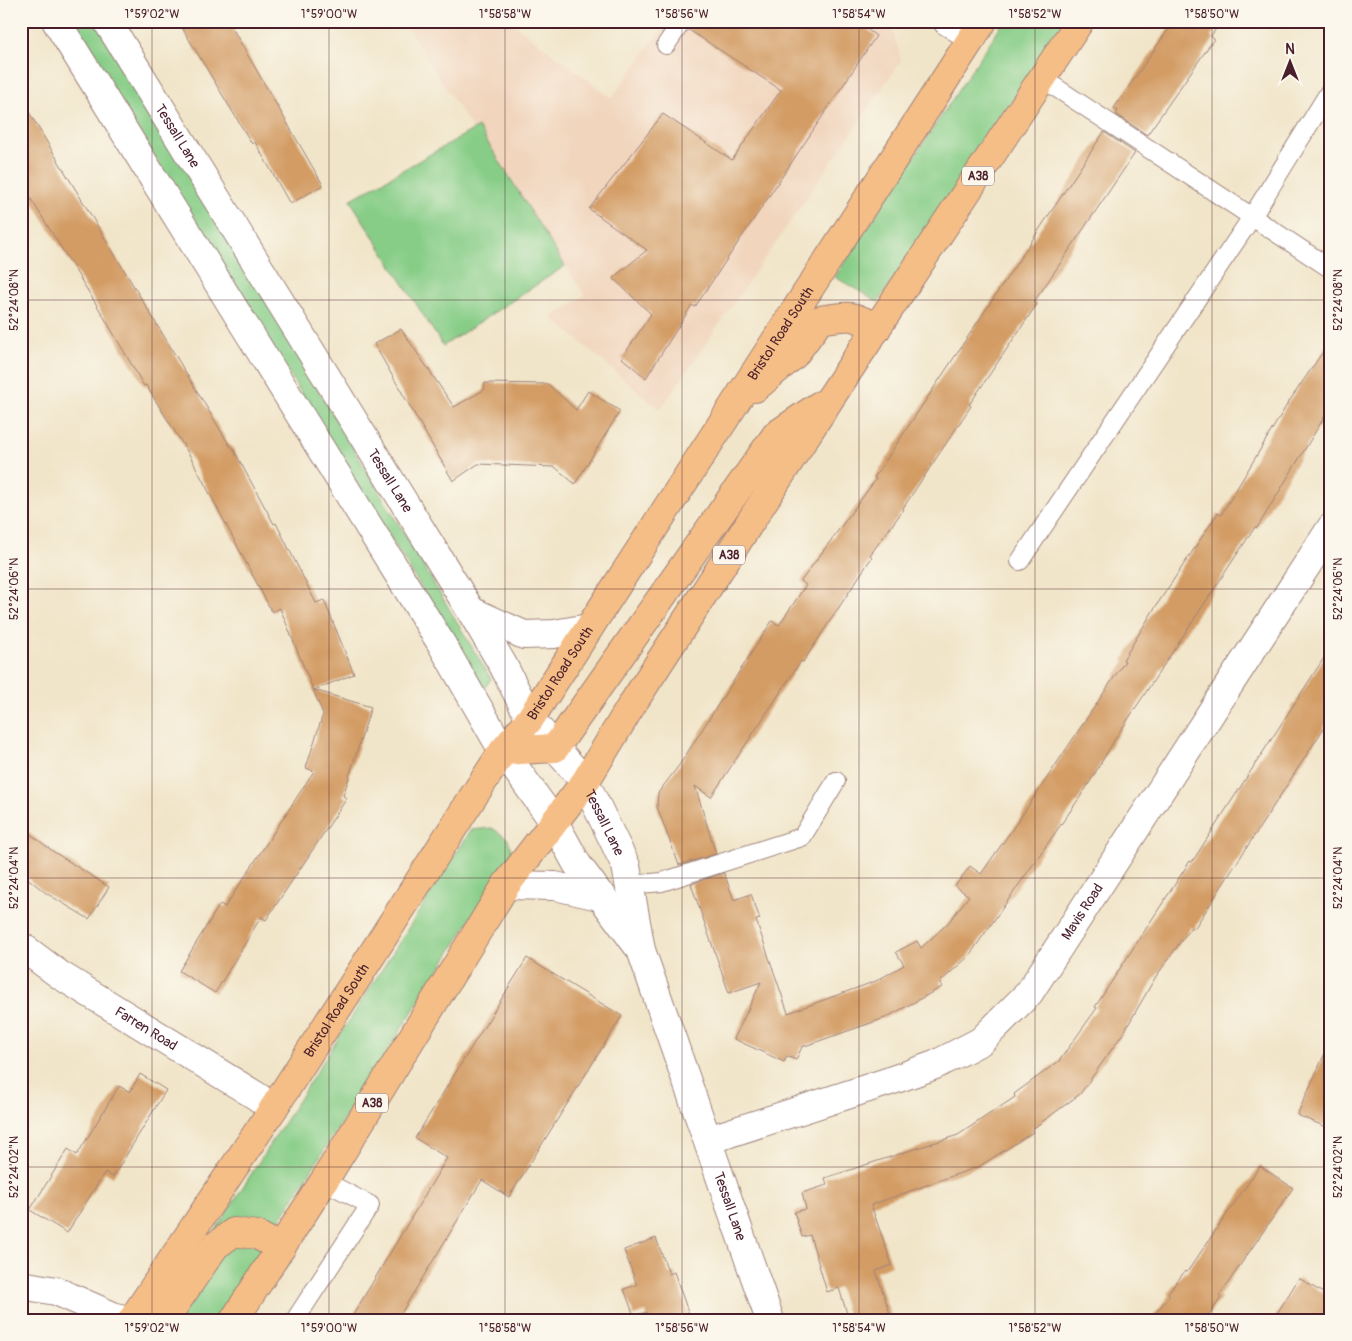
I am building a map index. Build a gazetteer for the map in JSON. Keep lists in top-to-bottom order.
{
  "streets": {
    "highway": ["A38", "Bristol Road South"],
    "street": ["Tessall Lane", "Mavis Road", "Farren Road"]
  },
  "crossings": [
    ["Tessall Lane", "A38"],
    ["Tessall Lane", "Bristol Road South"],
    ["Tessall Lane", "Mavis Road"],
    ["Bristol Road South", "Farren Road"]
  ],
  "north": "top",
  "coordinates": [
    "1°59'02\"W",
    "1°59'00\"W",
    "1°58'58\"W",
    "1°58'56\"W",
    "1°58'54\"W",
    "1°58'52\"W",
    "1°58'50\"W",
    "52°24'08\"N",
    "52°24'06\"N",
    "52°24'04\"N",
    "52°24'02\"N"
  ]
}
